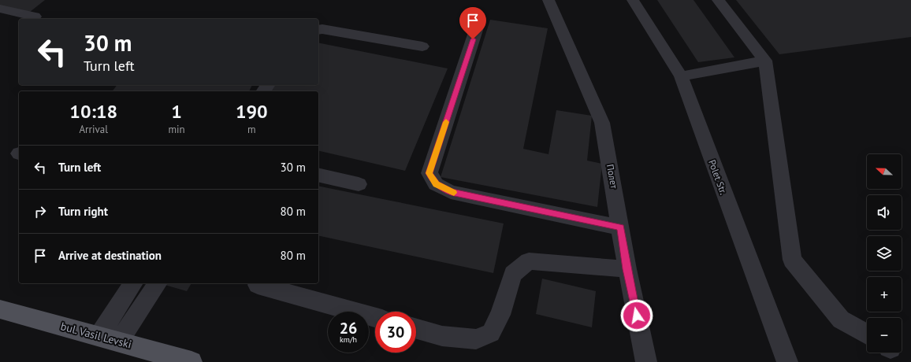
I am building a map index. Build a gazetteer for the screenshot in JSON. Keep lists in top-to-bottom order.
{
  "streets": {
    "main road": ["bul. Vasil Levski"],
    "street": ["Полет", "Polet Str."]
  },
  "north": "left",
  "page": {
    "turn": ["30 m", "Turn left"],
    "eta": [
      "10:18",
      "Arrival",
      "1",
      "min",
      "190",
      "m"
    ],
    "list": [
      {
        "name": "Turn left",
        "value": "30 m"
      },
      {
        "name": "Turn right",
        "value": "80 m"
      },
      {
        "name": "Arrive at destination",
        "value": "80 m"
      }
    ],
    "map_buttons": ["+", "−"],
    "speed": "26 km/h",
    "limit": "30"
  }
}
